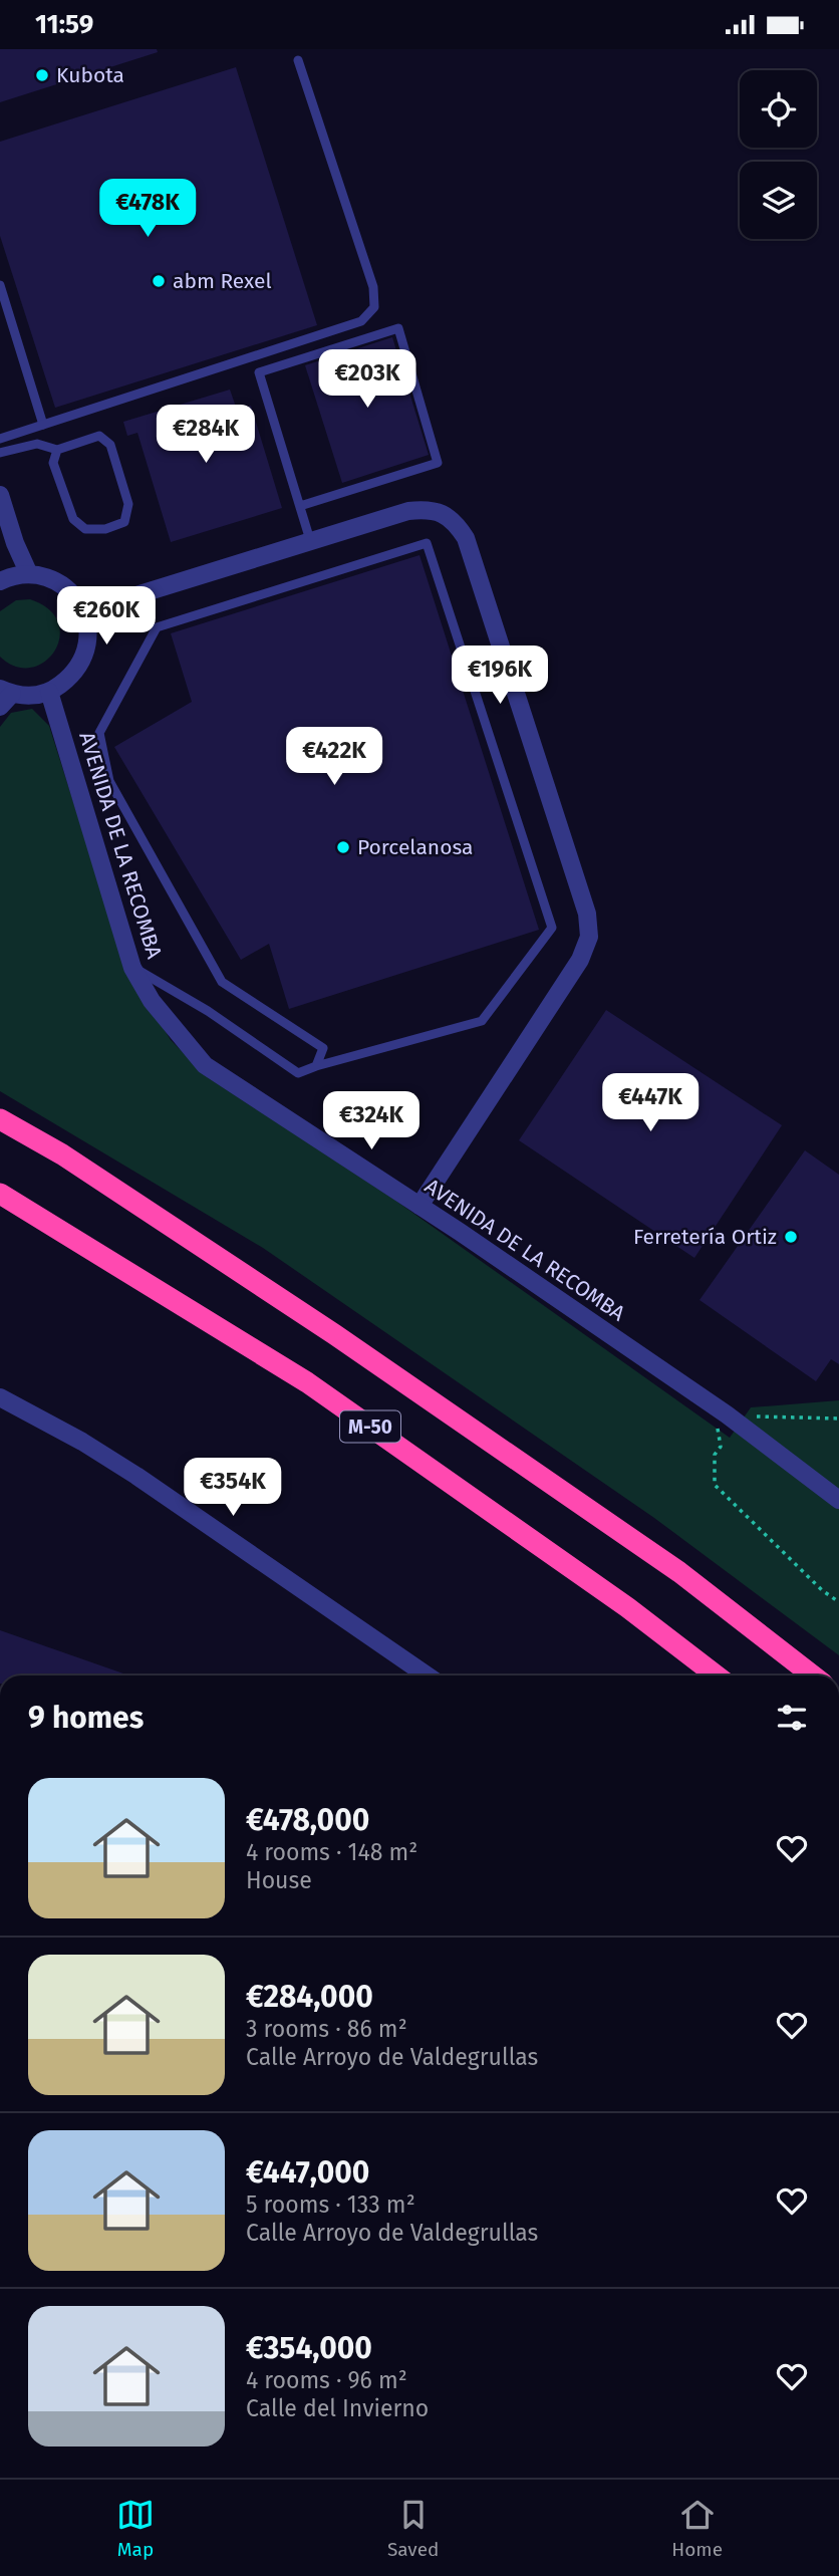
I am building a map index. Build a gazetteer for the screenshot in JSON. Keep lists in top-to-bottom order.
{
  "streets": {
    "highway": ["M-50"],
    "street": ["AVENIDA DE LA RECOMBA"]
  },
  "places": [
    "Kubota",
    "abm Rexel",
    "Porcelanosa",
    "Ferretería Ortiz"
  ],
  "page": {
    "status": "11:59",
    "price": [
      "€478K",
      "€203K",
      "€284K",
      "€260K",
      "€196K",
      "€422K",
      "€447K",
      "€324K",
      "€354K"
    ],
    "heading": "9 homes",
    "list": [
      {
        "name": "€478,000",
        "note": "4 rooms · 148 m² · House"
      },
      {
        "name": "€284,000",
        "note": "3 rooms · 86 m² · Calle Arroyo de Valdegrullas"
      },
      {
        "name": "€447,000",
        "note": "5 rooms · 133 m² · Calle Arroyo de Valdegrullas"
      },
      {
        "name": "€354,000",
        "note": "4 rooms · 96 m² · Calle del Invierno"
      }
    ],
    "tabs": ["Map", "Saved", "Home"]
  }
}
